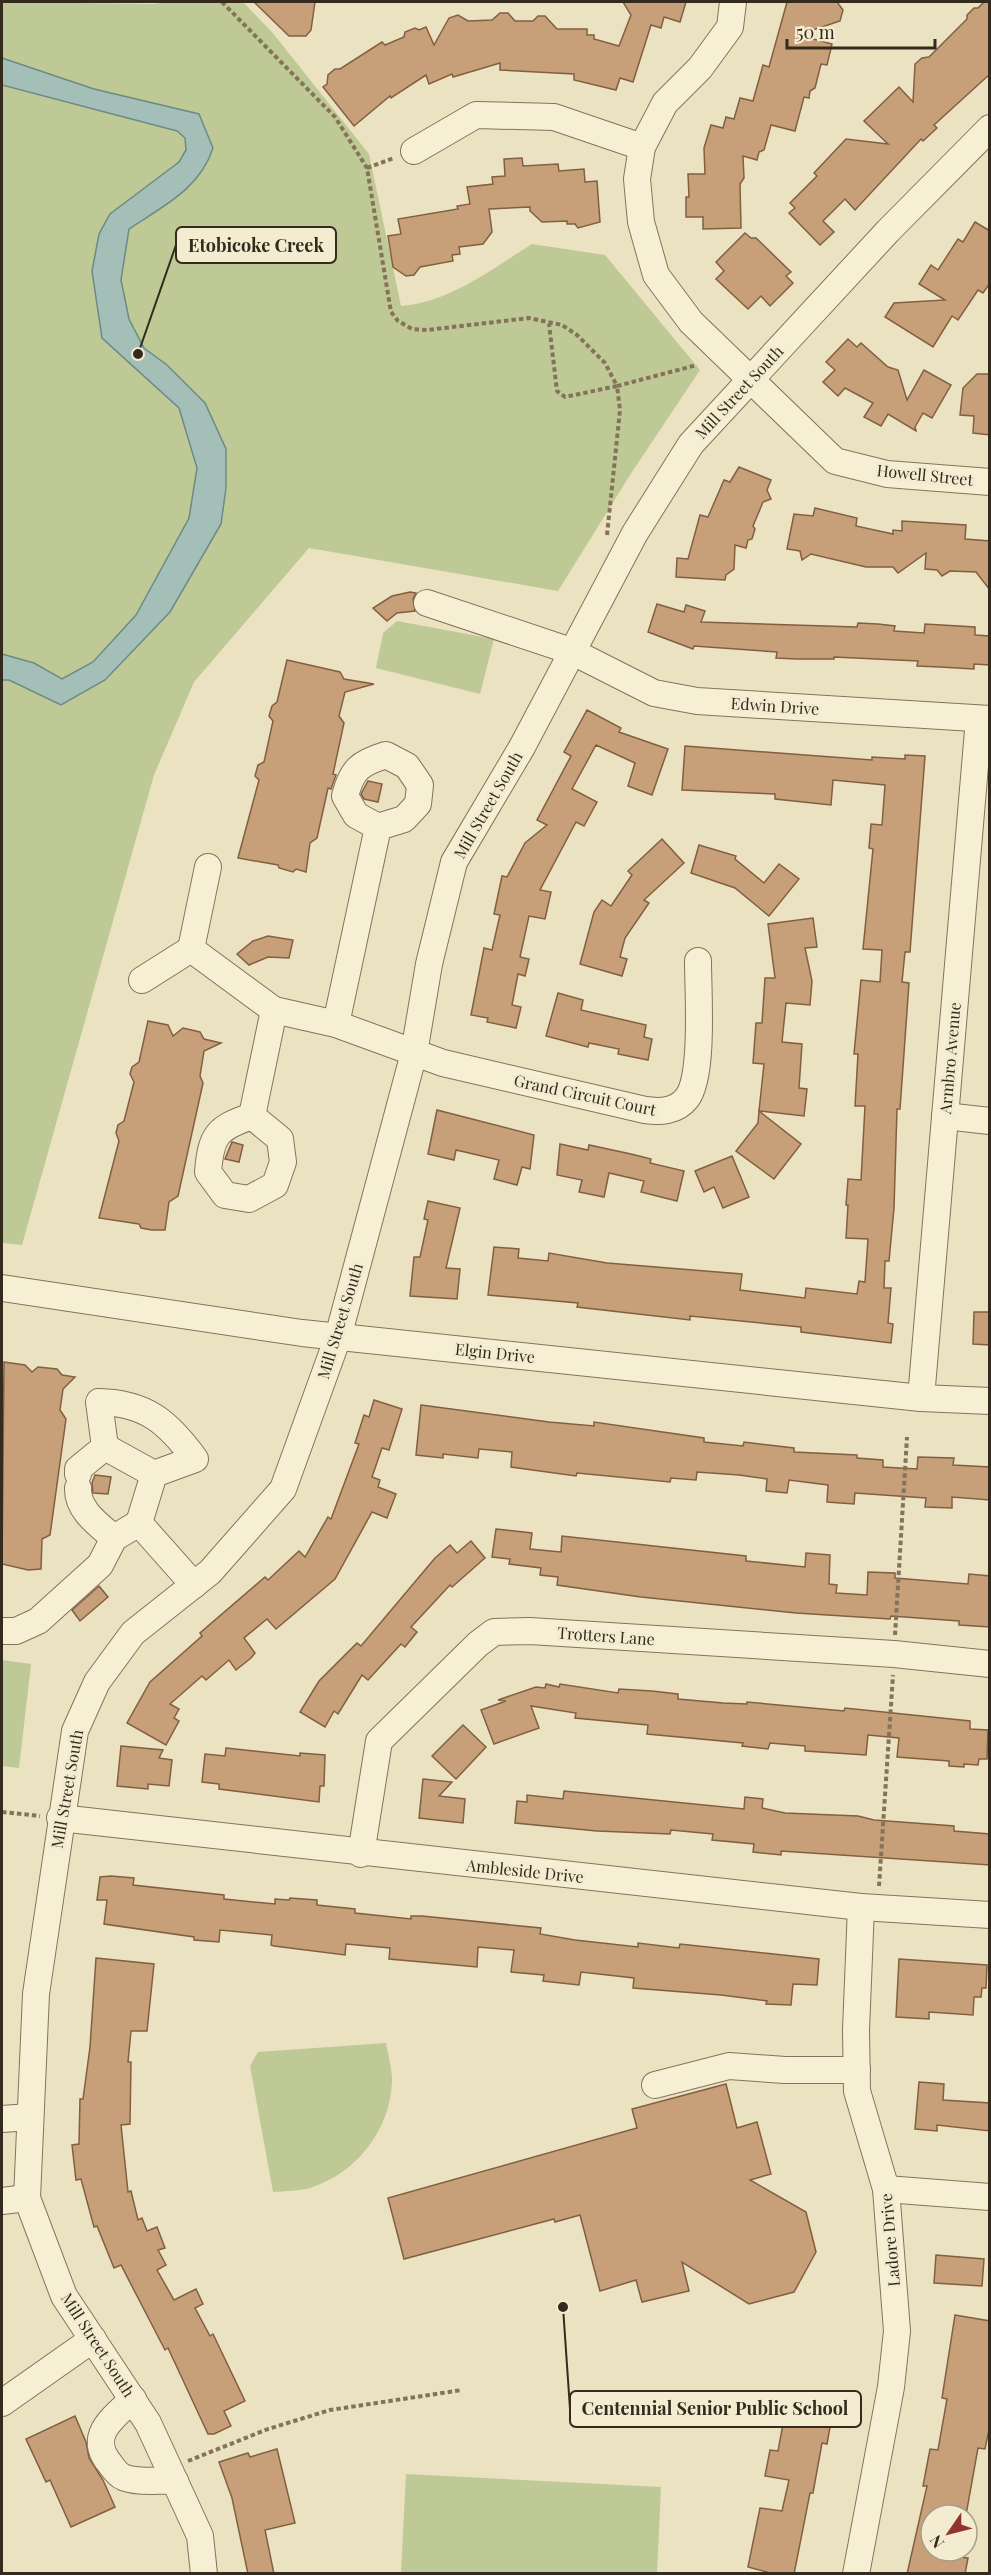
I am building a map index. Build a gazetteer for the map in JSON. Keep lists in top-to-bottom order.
{
  "streets": {
    "street": [
      "Mill Street South",
      "Howell Street",
      "Edwin Drive",
      "Armbro Avenue",
      "Grand Circuit Court",
      "Elgin Drive",
      "Trotters Lane",
      "Ambleside Drive",
      "Ladore Drive"
    ]
  },
  "crossings": [
    ["Mill Street South", "Howell Street"],
    ["Mill Street South", "Edwin Drive"],
    ["Mill Street South", "Grand Circuit Court"],
    ["Mill Street South", "Elgin Drive"],
    ["Mill Street South", "Ambleside Drive"],
    ["Edwin Drive", "Armbro Avenue"],
    ["Armbro Avenue", "Elgin Drive"],
    ["Trotters Lane", "Ambleside Drive"],
    ["Ambleside Drive", "Ladore Drive"]
  ],
  "places": ["Etobicoke Creek", "Centennial Senior Public School"],
  "scale_bar": "50 m",
  "north": "bottom left"
}
